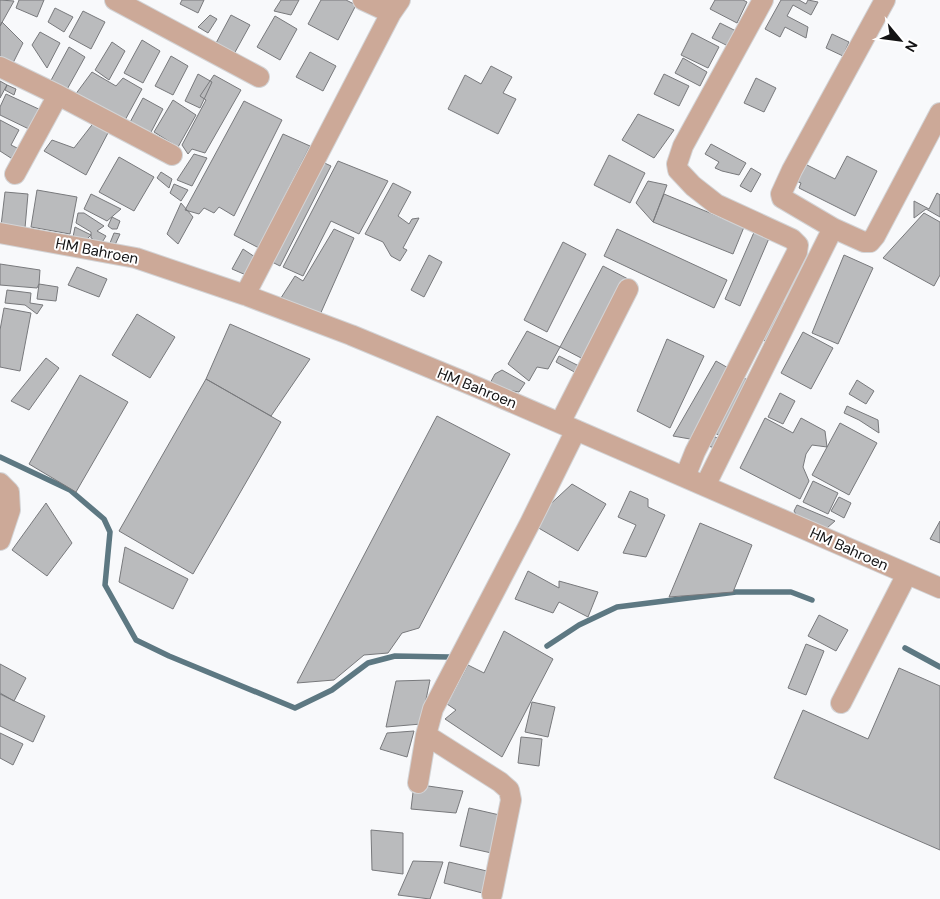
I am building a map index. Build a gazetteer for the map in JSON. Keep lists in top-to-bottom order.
{
  "streets": {
    "street": ["HM Bahroen"]
  },
  "north": "bottom right"
}
